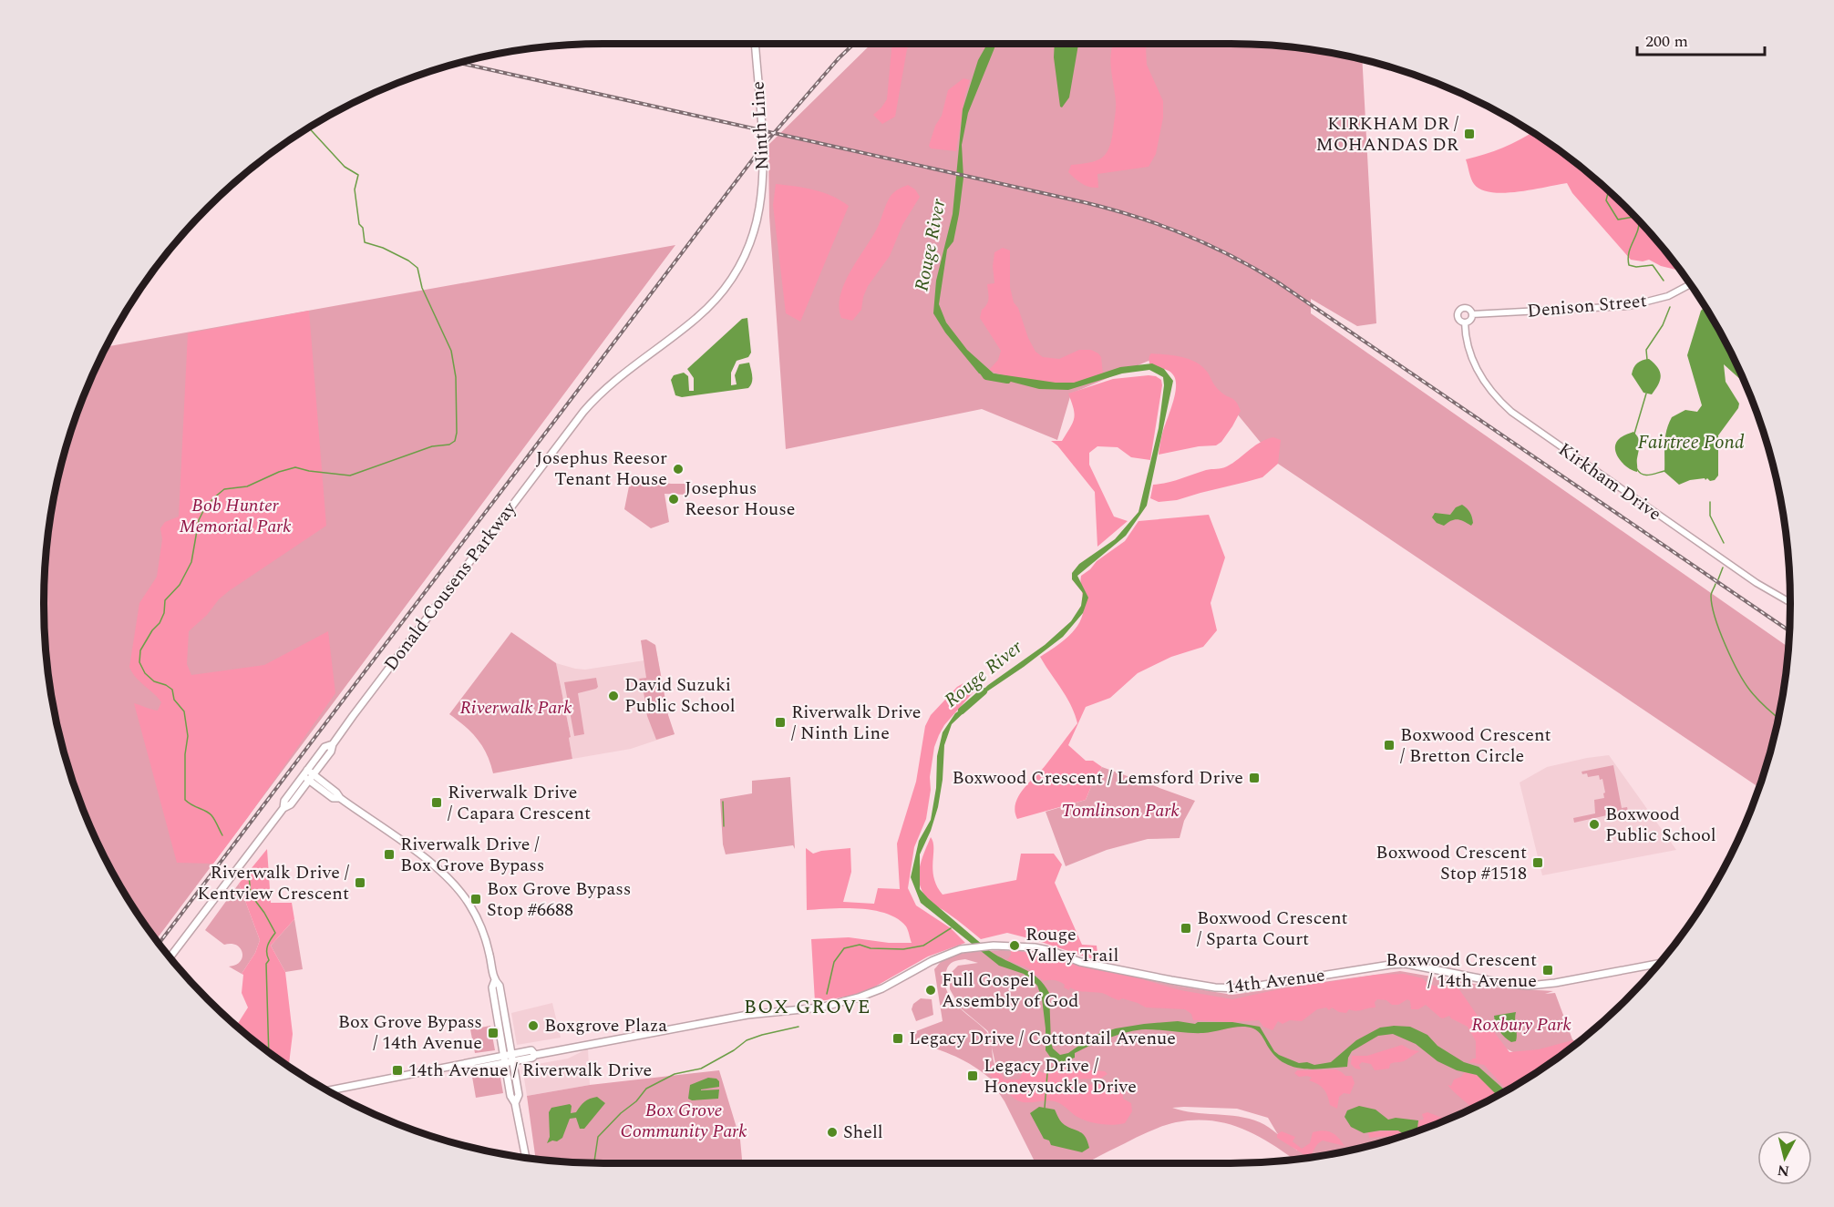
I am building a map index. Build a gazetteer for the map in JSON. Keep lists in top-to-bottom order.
{
  "streets": {
    "main road": ["Ninth Line", "Donald Cousens Parkway", "14th Avenue"],
    "street": ["Denison Street", "Kirkham Drive"]
  },
  "crossings": [
    ["Ninth Line", "Donald Cousens Parkway"],
    ["Denison Street", "Kirkham Drive"]
  ],
  "districts": ["BOX GROVE"],
  "water": ["Rouge River", "Fairtree Pond"],
  "parks": [
    "Bob Hunter Memorial Park",
    "Riverwalk Park",
    "Tomlinson Park",
    "Roxbury Park",
    "Box Grove Community Park"
  ],
  "places": {
    "transit": [
      "KIRKHAM DR / MOHANDAS DR",
      "Riverwalk Drive / Ninth Line",
      "Boxwood Crescent / Bretton Circle",
      "Boxwood Crescent / Lemsford Drive",
      "Riverwalk Drive / Capara Crescent",
      "Riverwalk Drive / Box Grove Bypass",
      "Boxwood Crescent Stop #1518",
      "Riverwalk Drive / Kentview Crescent",
      "Box Grove Bypass Stop #6688",
      "Boxwood Crescent / Sparta Court",
      "Boxwood Crescent / 14th Avenue",
      "Box Grove Bypass / 14th Avenue",
      "Legacy Drive / Cottontail Avenue",
      "14th Avenue / Riverwalk Drive",
      "Legacy Drive / Honeysuckle Drive"
    ],
    "other": [
      "Josephus Reesor Tenant House",
      "Josephus Reesor House",
      "David Suzuki Public School",
      "Boxwood Public School",
      "Rouge Valley Trail",
      "Full Gospel Assembly of God",
      "Boxgrove Plaza",
      "Shell"
    ]
  },
  "scale_bar": "200 m",
  "north": "bottom"
}
